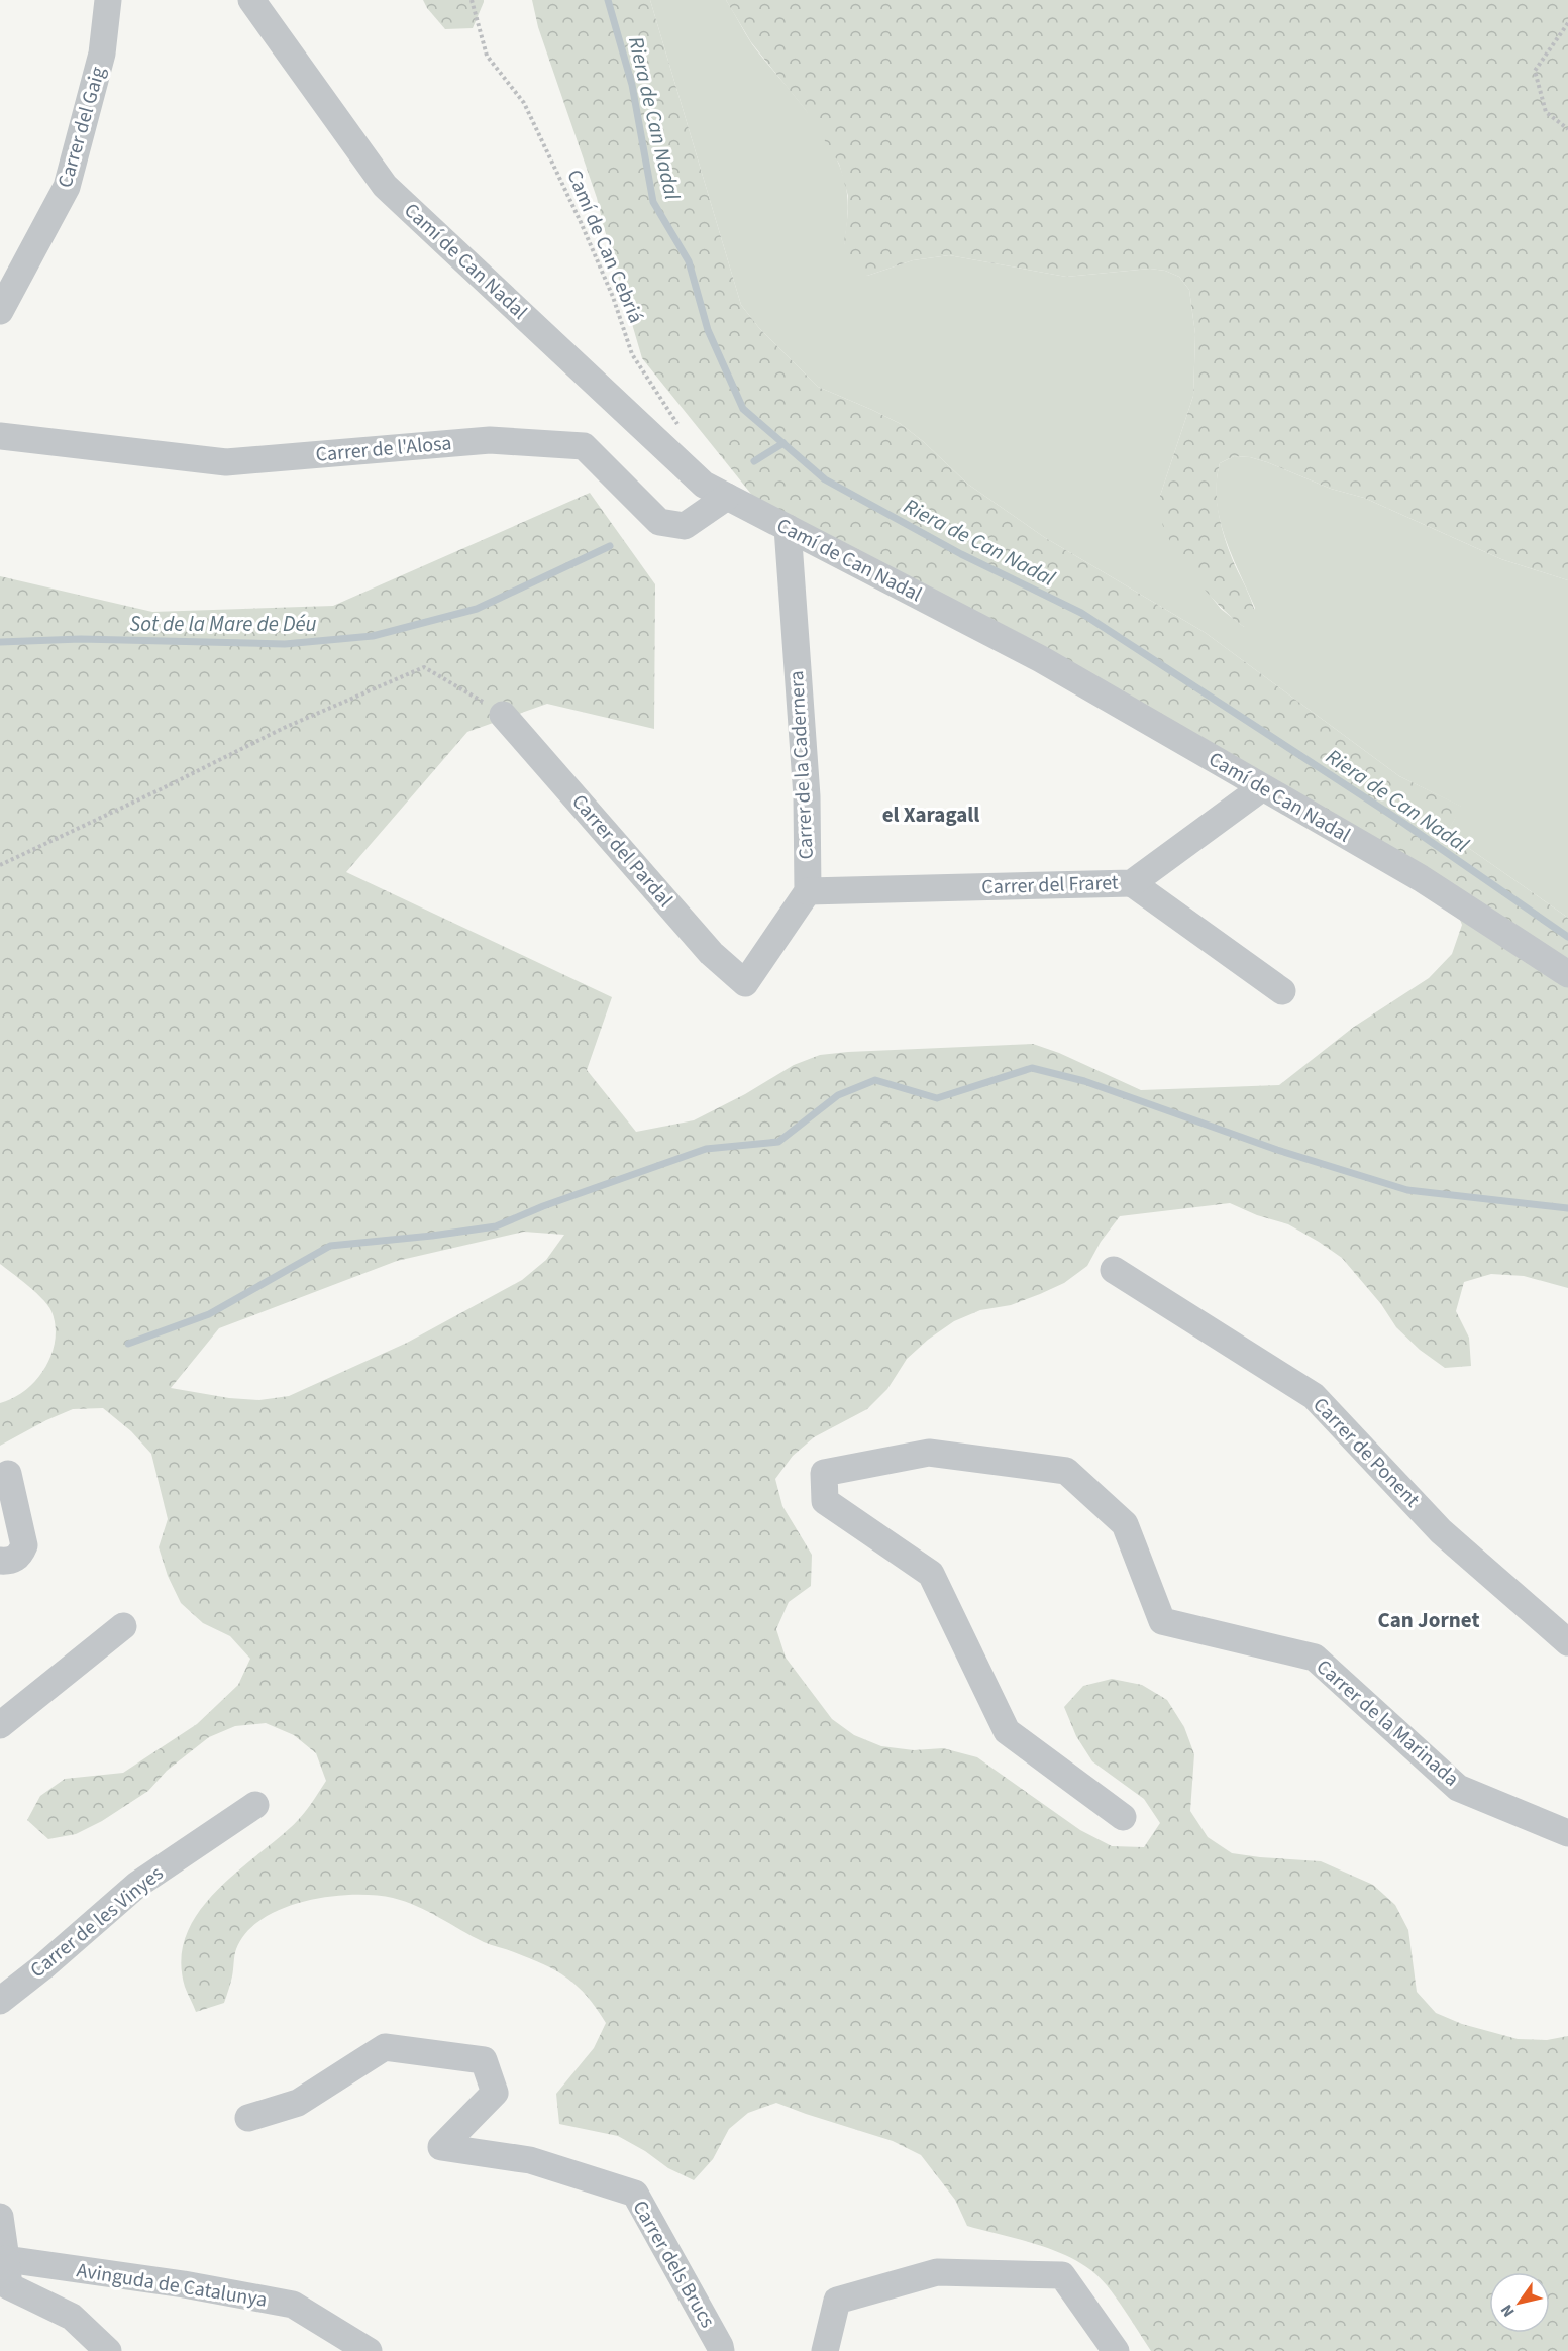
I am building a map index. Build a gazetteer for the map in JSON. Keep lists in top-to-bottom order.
{
  "streets": {
    "street": [
      "Carrer del Gaig",
      "Camí de Can Nadal",
      "Carrer de l'Alosa",
      "Carrer de la Cadernera",
      "Carrer del Pardal",
      "Carrer del Fraret",
      "Carrer de Ponent",
      "Carrer de la Marinada",
      "Carrer de les Vinyes",
      "Carrer dels Brucs",
      "Avinguda de Catalunya"
    ],
    "path": ["Camí de Can Cebriá"]
  },
  "crossings": [
    ["Camí de Can Nadal", "Carrer de l'Alosa"],
    ["Camí de Can Nadal", "Carrer de la Cadernera"],
    ["Camí de Can Nadal", "Carrer del Fraret"],
    ["Carrer de la Cadernera", "Carrer del Pardal"],
    ["Carrer de la Cadernera", "Carrer del Fraret"],
    ["Carrer del Pardal", "Carrer del Fraret"]
  ],
  "districts": ["el Xaragall", "Can Jornet"],
  "water": ["Riera de Can Nadal", "Sot de la Mare de Déu"],
  "north": "bottom left"
}
